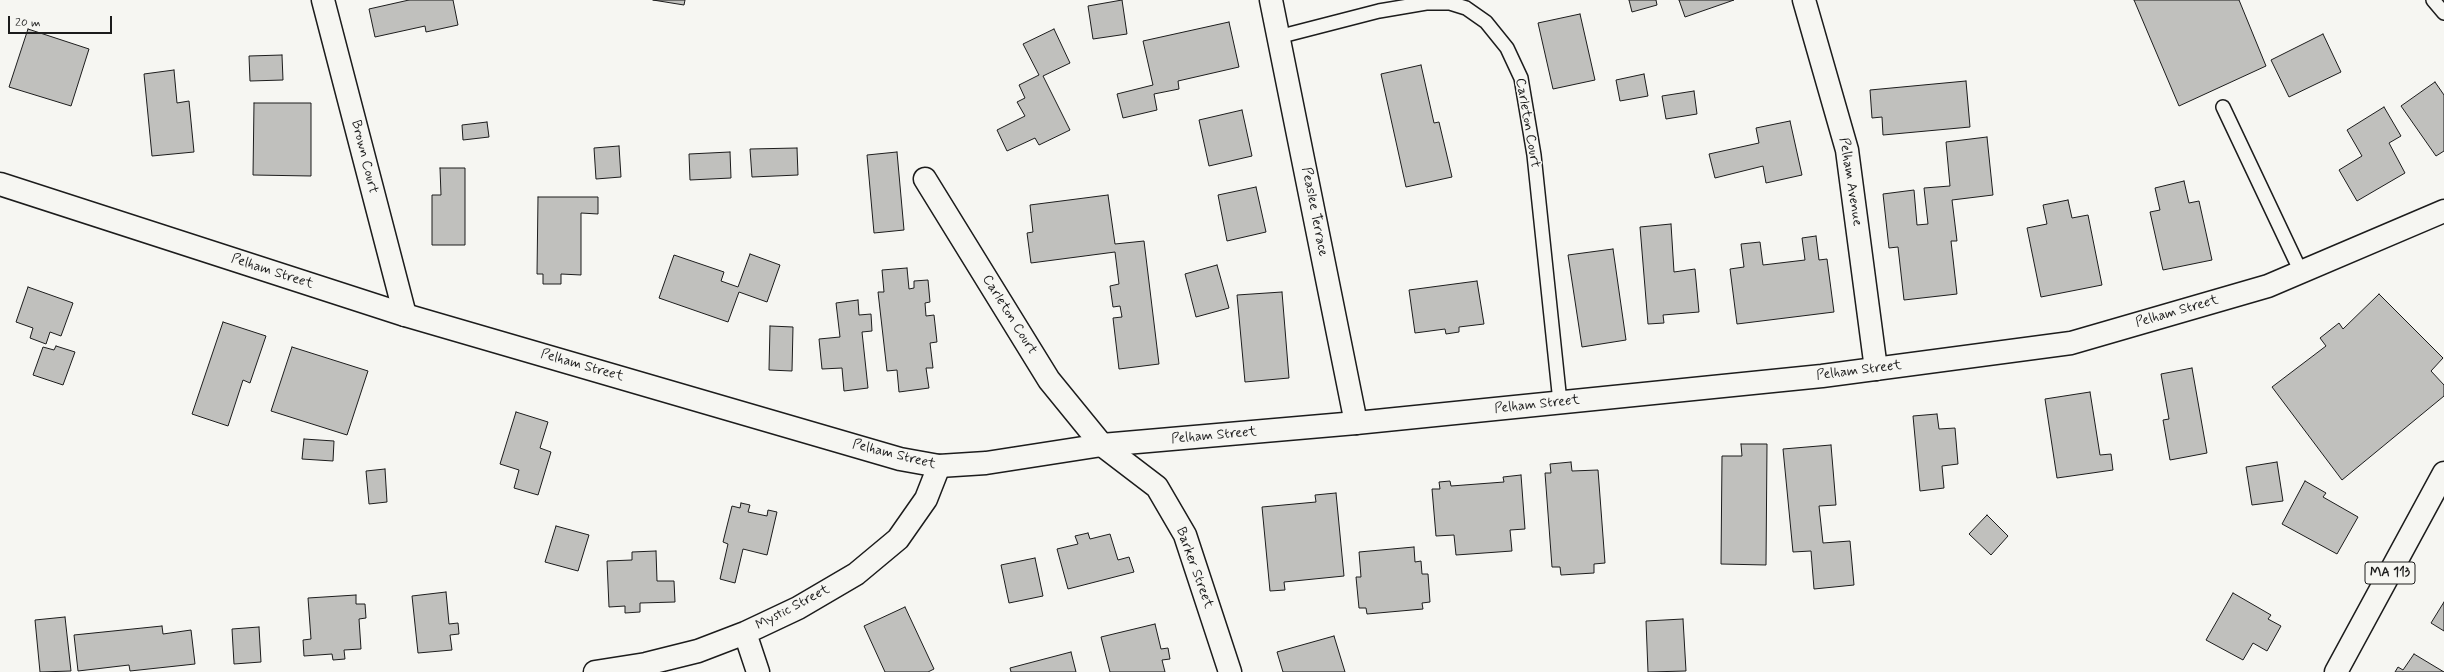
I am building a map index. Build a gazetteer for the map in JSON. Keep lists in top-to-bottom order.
{
  "streets": {
    "main road": [
      "Carleton Court",
      "Brown Court",
      "Pelham Avenue",
      "Peaslee Terrace",
      "Pelham Street",
      "Barker Street",
      "MA 113",
      "Mystic Street"
    ]
  },
  "crossings": [
    ["Carleton Court", "Peaslee Terrace"],
    ["Carleton Court", "Pelham Street"],
    ["Carleton Court", "Barker Street"],
    ["Brown Court", "Pelham Street"],
    ["Pelham Avenue", "Pelham Street"],
    ["Peaslee Terrace", "Pelham Street"],
    ["Pelham Street", "Barker Street"],
    ["Pelham Street", "Mystic Street"]
  ],
  "scale_bar": "20 m"
}
